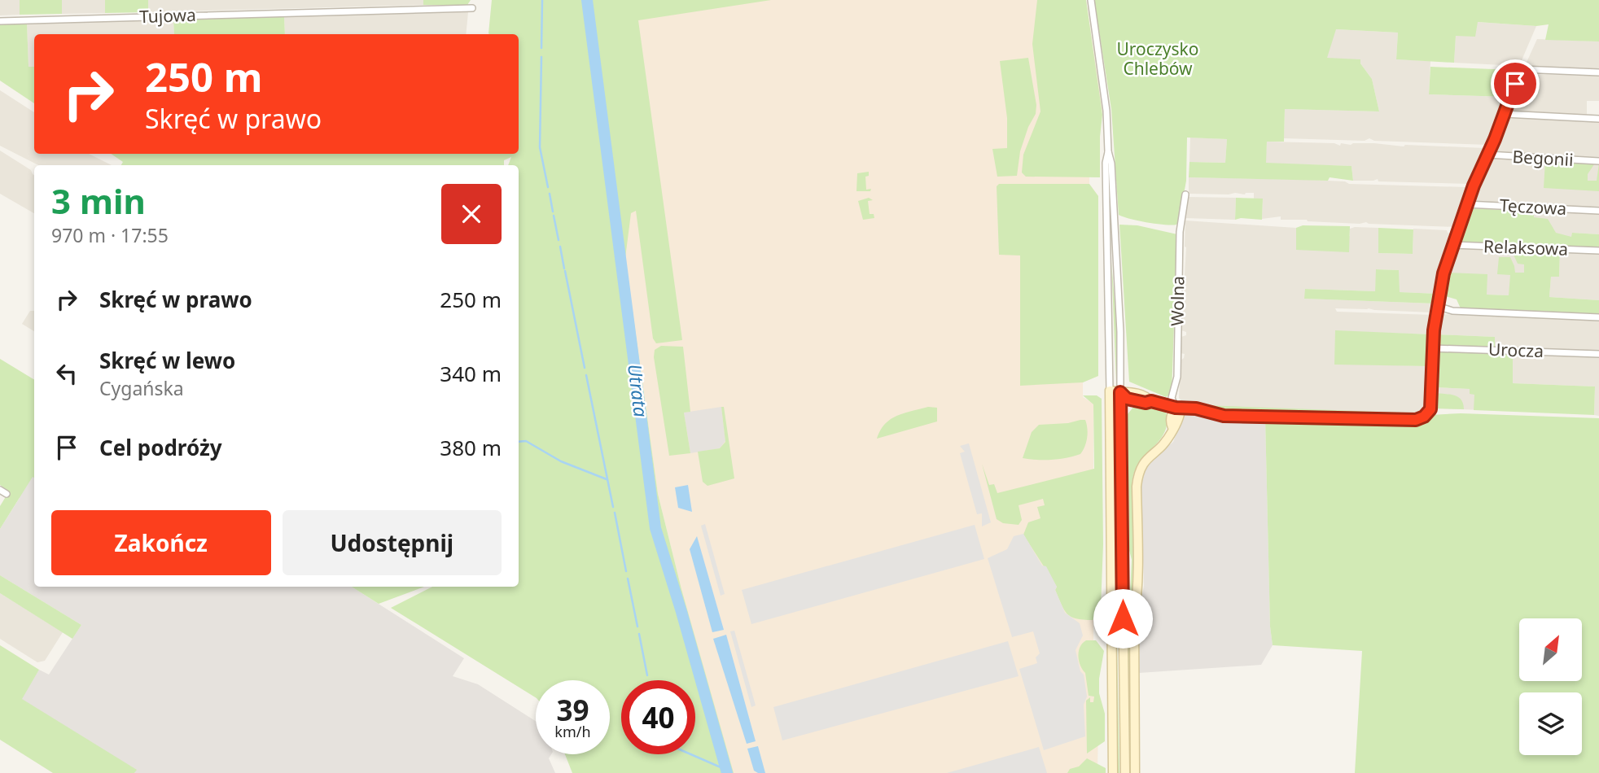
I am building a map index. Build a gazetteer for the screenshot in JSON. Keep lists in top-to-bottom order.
{
  "streets": {
    "street": [
      "Tujowa",
      "Begonii",
      "Tęczowa",
      "Relaksowa",
      "Wolna",
      "Urocza"
    ]
  },
  "water": ["Utrata"],
  "parks": ["Uroczysko Chlebów"],
  "north": "top right",
  "page": {
    "turn": ["250 m", "Skręć w prawo"],
    "heading": ["3 min", "970 m · 17:55"],
    "list": [
      {
        "name": "Skręć w prawo",
        "value": "250 m"
      },
      {
        "name": "Skręć w lewo",
        "note": "Cygańska",
        "value": "340 m"
      },
      {
        "name": "Cel podróży",
        "value": "380 m"
      }
    ],
    "buttons": ["Zakończ", "Udostępnij"],
    "speed": "39 km/h",
    "limit": "40"
  }
}
